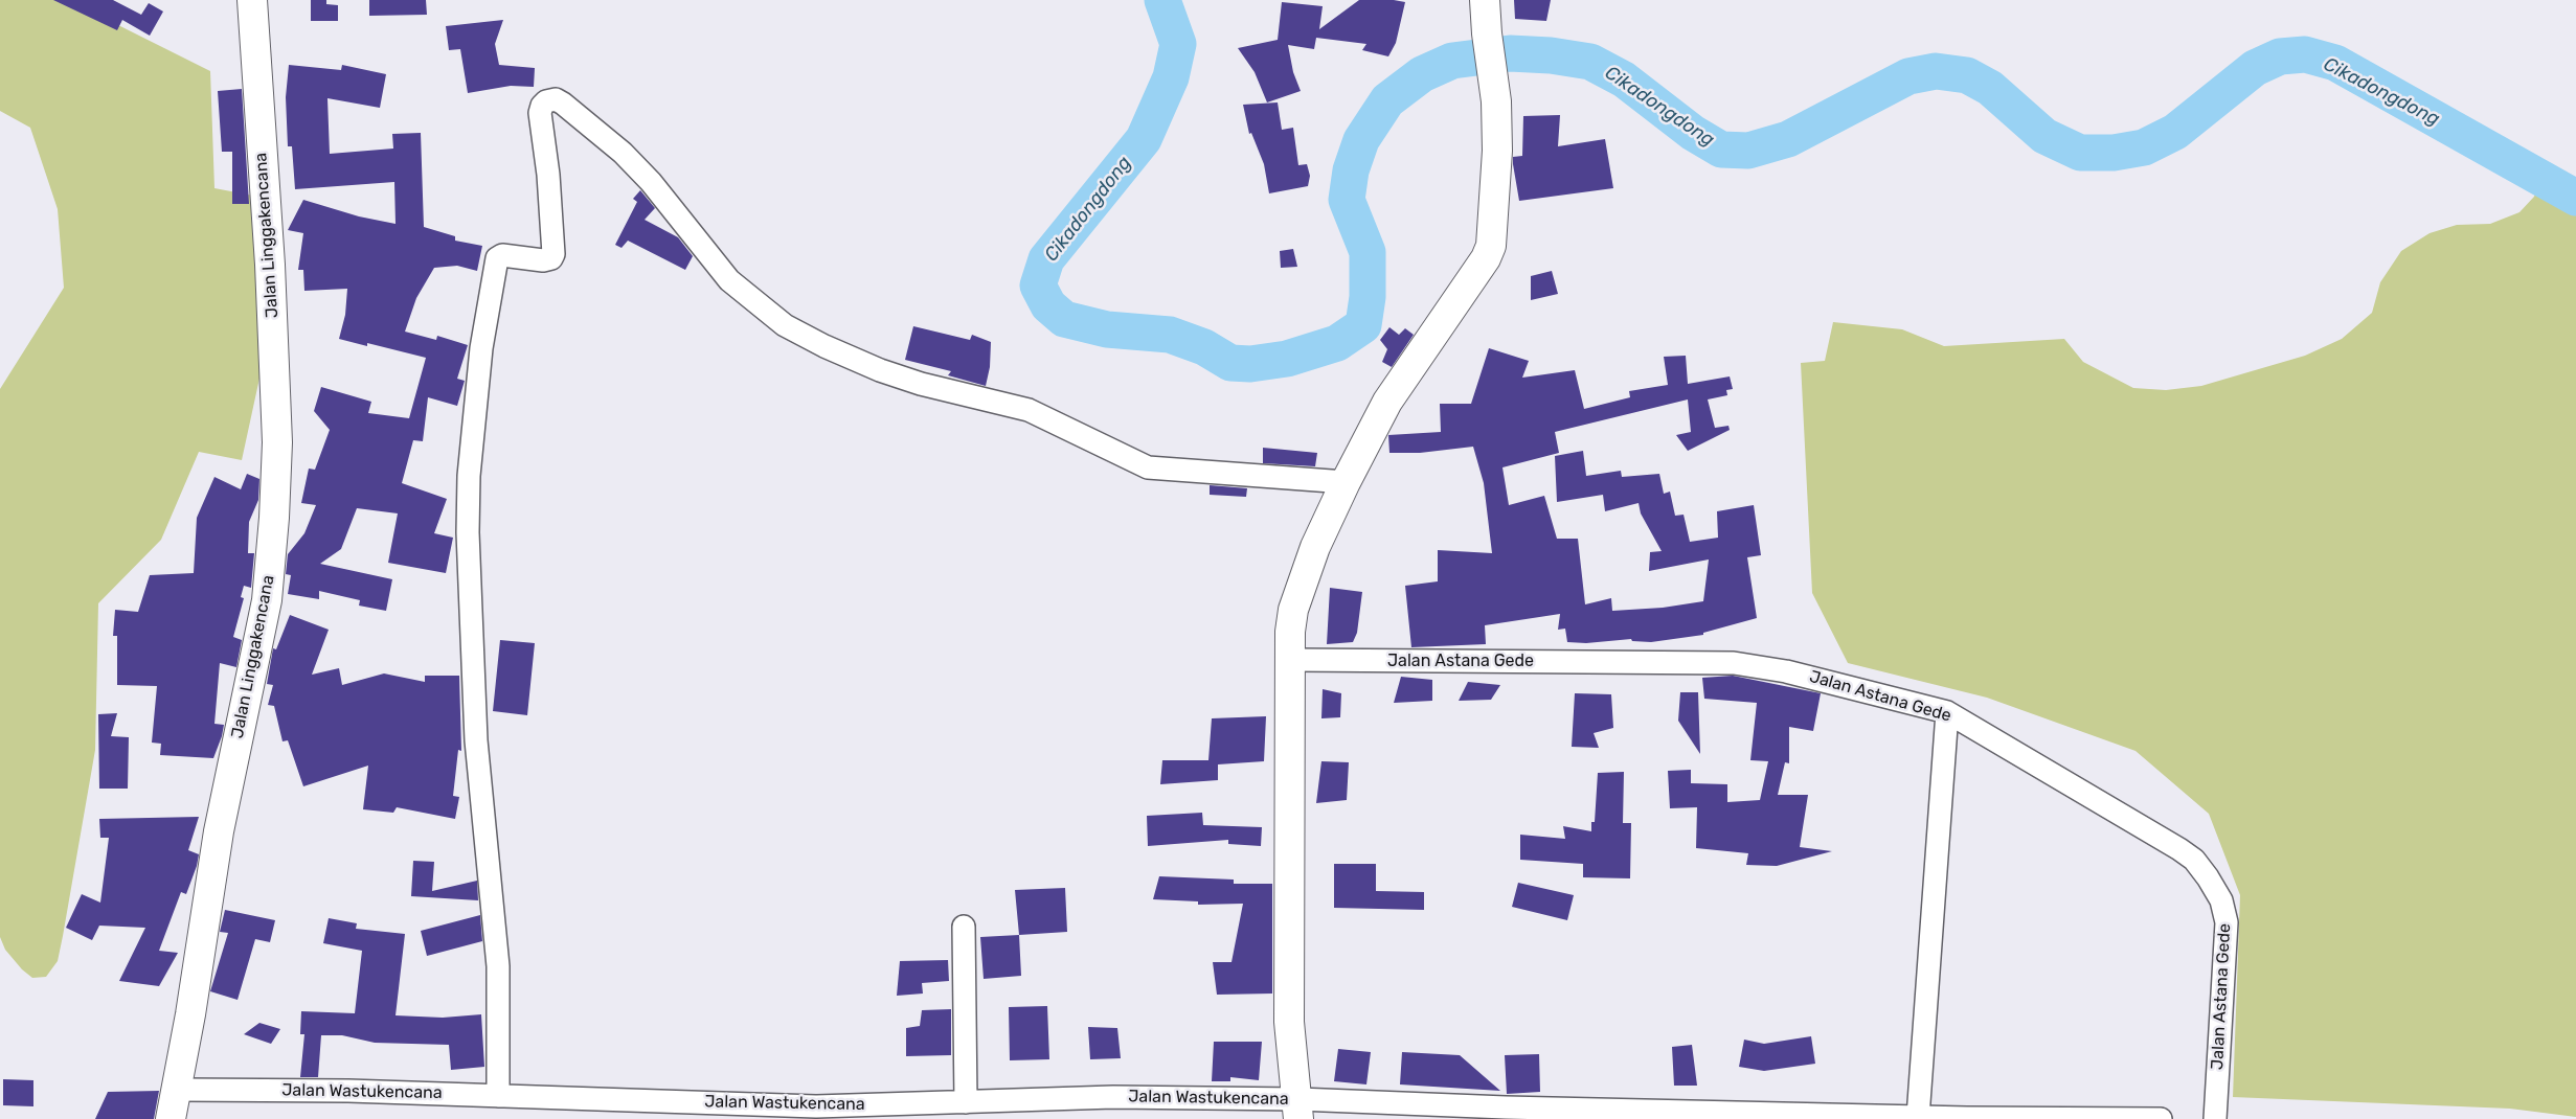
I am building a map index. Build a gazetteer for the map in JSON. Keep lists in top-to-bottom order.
{
  "streets": {
    "street": ["Jalan Linggakencana", "Jalan Astana Gede", "Jalan Wastukencana"]
  },
  "crossings": [
    ["Jalan Linggakencana", "Jalan Wastukencana"]
  ],
  "water": ["Cikadongdong"]
}
